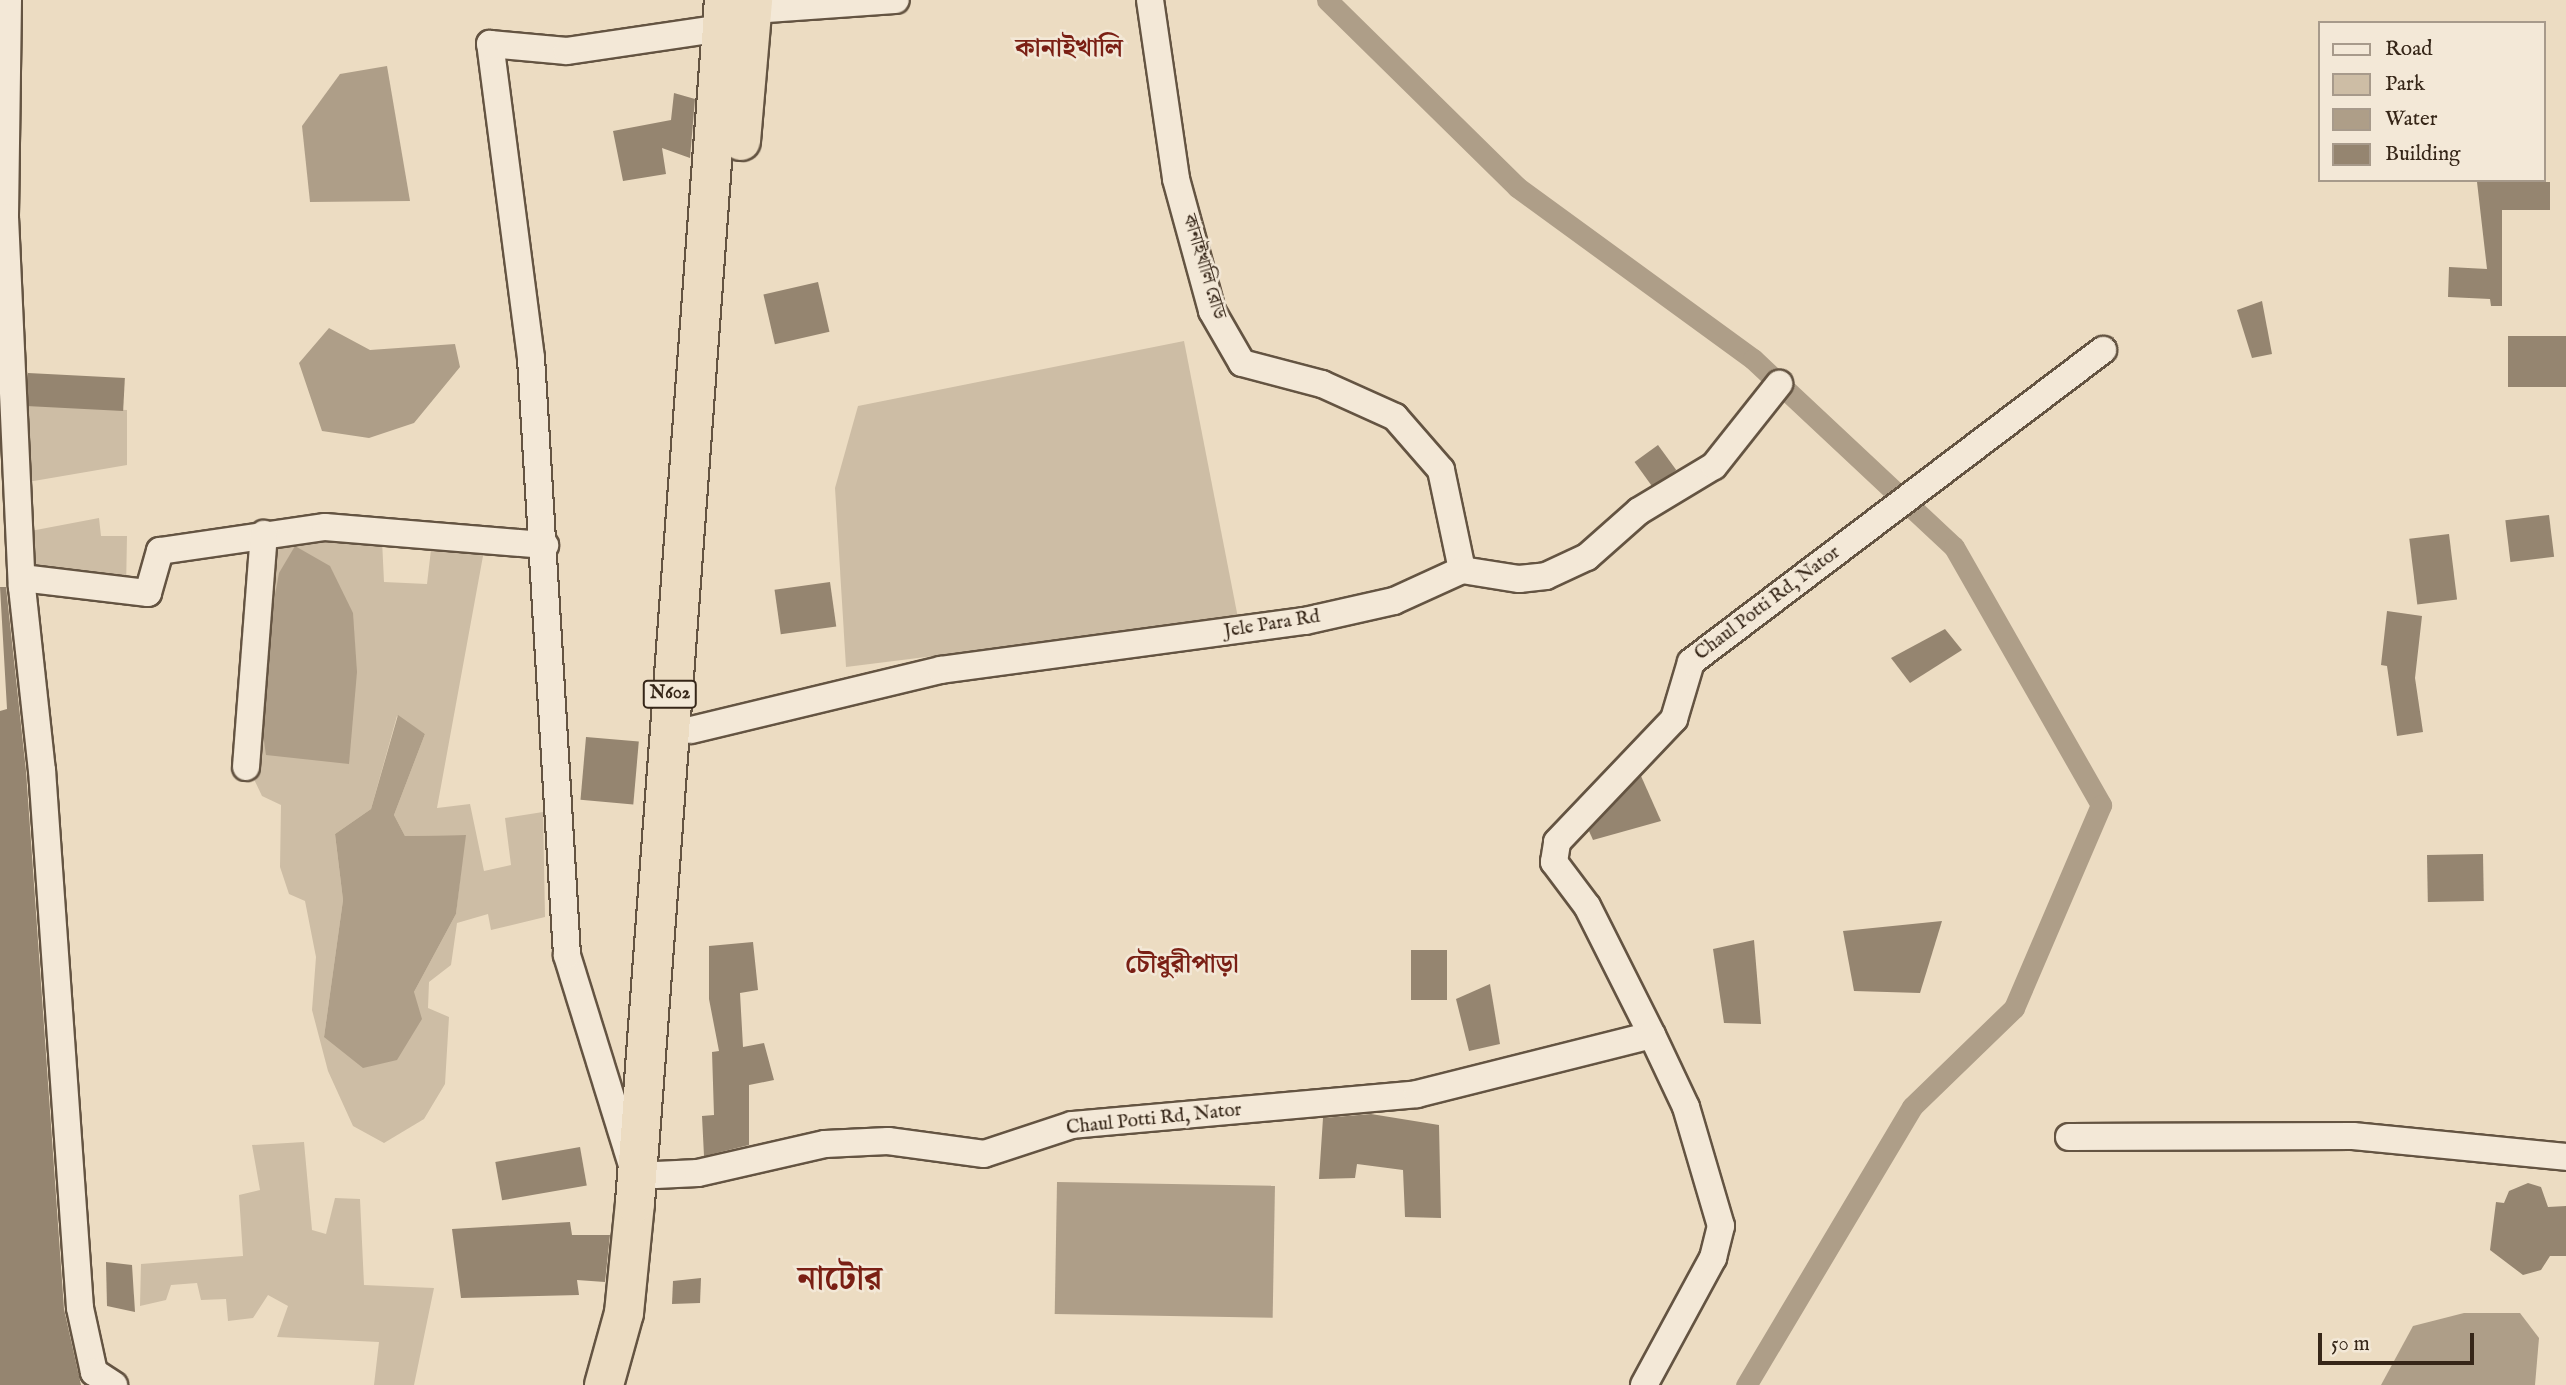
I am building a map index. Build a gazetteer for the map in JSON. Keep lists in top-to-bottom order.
{
  "streets": {
    "highway": ["N602"],
    "street": ["কানাইখালি রোড", "Chaul Potti Rd, Nator", "Jele Para Rd"]
  },
  "crossings": [
    ["কানাইখালি রোড", "Jele Para Rd"],
    ["Chaul Potti Rd, Nator", "N602"],
    ["Jele Para Rd", "N602"]
  ],
  "districts": ["কানাইখালি", "চৌধুরীপাড়া", "নাটোর"],
  "legend": [
    "Road",
    "Park",
    "Water",
    "Building"
  ],
  "scale_bar": "50 m"
}
